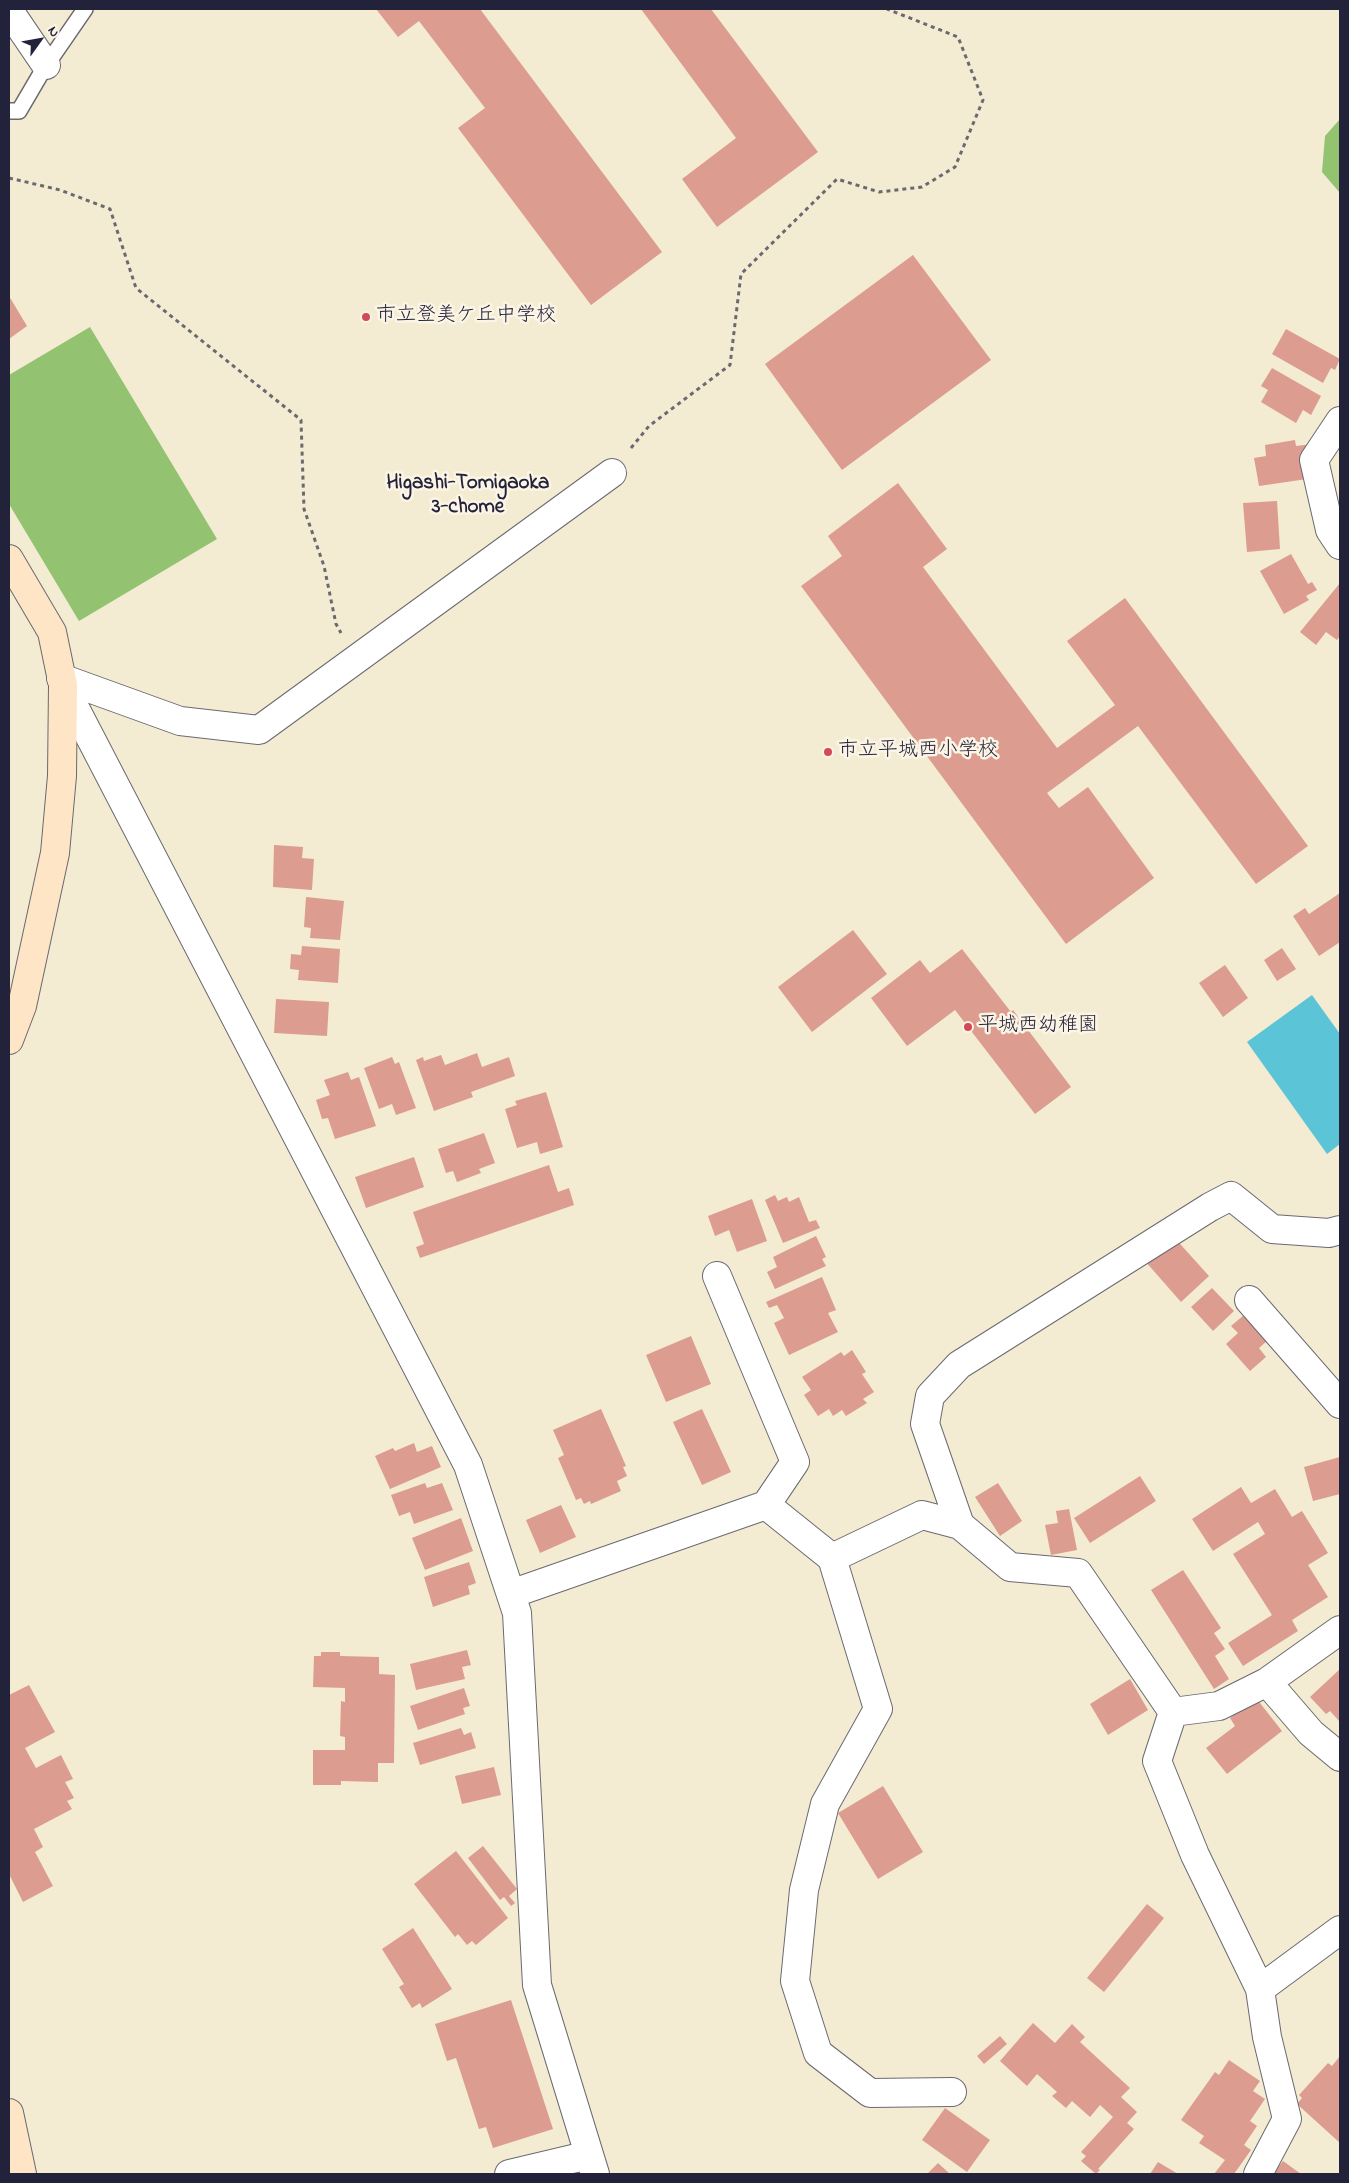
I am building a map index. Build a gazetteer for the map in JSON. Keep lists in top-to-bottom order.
{
  "districts": ["Higashi-Tomigaoka 3-chome"],
  "places": ["市立登美ケ丘中学校", "市立平城西小学校", "平城西幼稚園"],
  "north": "top right"
}
